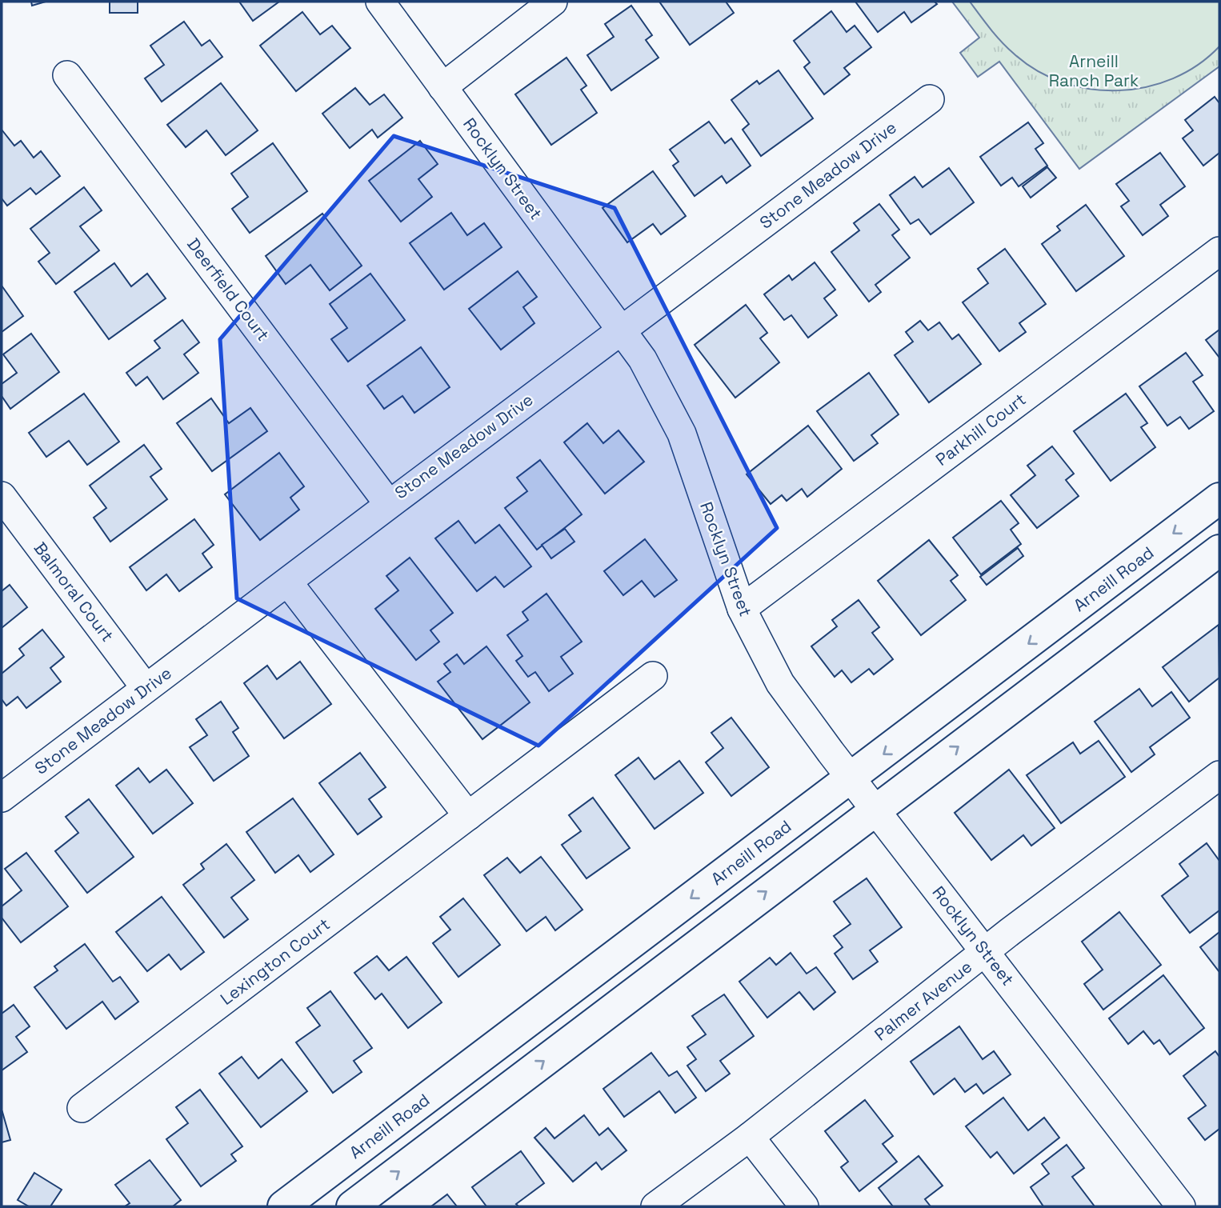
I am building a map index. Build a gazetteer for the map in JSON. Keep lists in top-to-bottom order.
{
  "streets": {
    "main road": ["Arneill Road"],
    "street": [
      "Rocklyn Street",
      "Stone Meadow Drive",
      "Deerfield Court",
      "Parkhill Court",
      "Balmoral Court",
      "Lexington Court",
      "Palmer Avenue"
    ]
  },
  "crossings": [
    ["Rocklyn Street", "Stone Meadow Drive"],
    ["Rocklyn Street", "Parkhill Court"],
    ["Rocklyn Street", "Arneill Road"],
    ["Rocklyn Street", "Palmer Avenue"],
    ["Stone Meadow Drive", "Deerfield Court"],
    ["Stone Meadow Drive", "Balmoral Court"]
  ],
  "parks": ["Arneill Ranch Park"]
}
